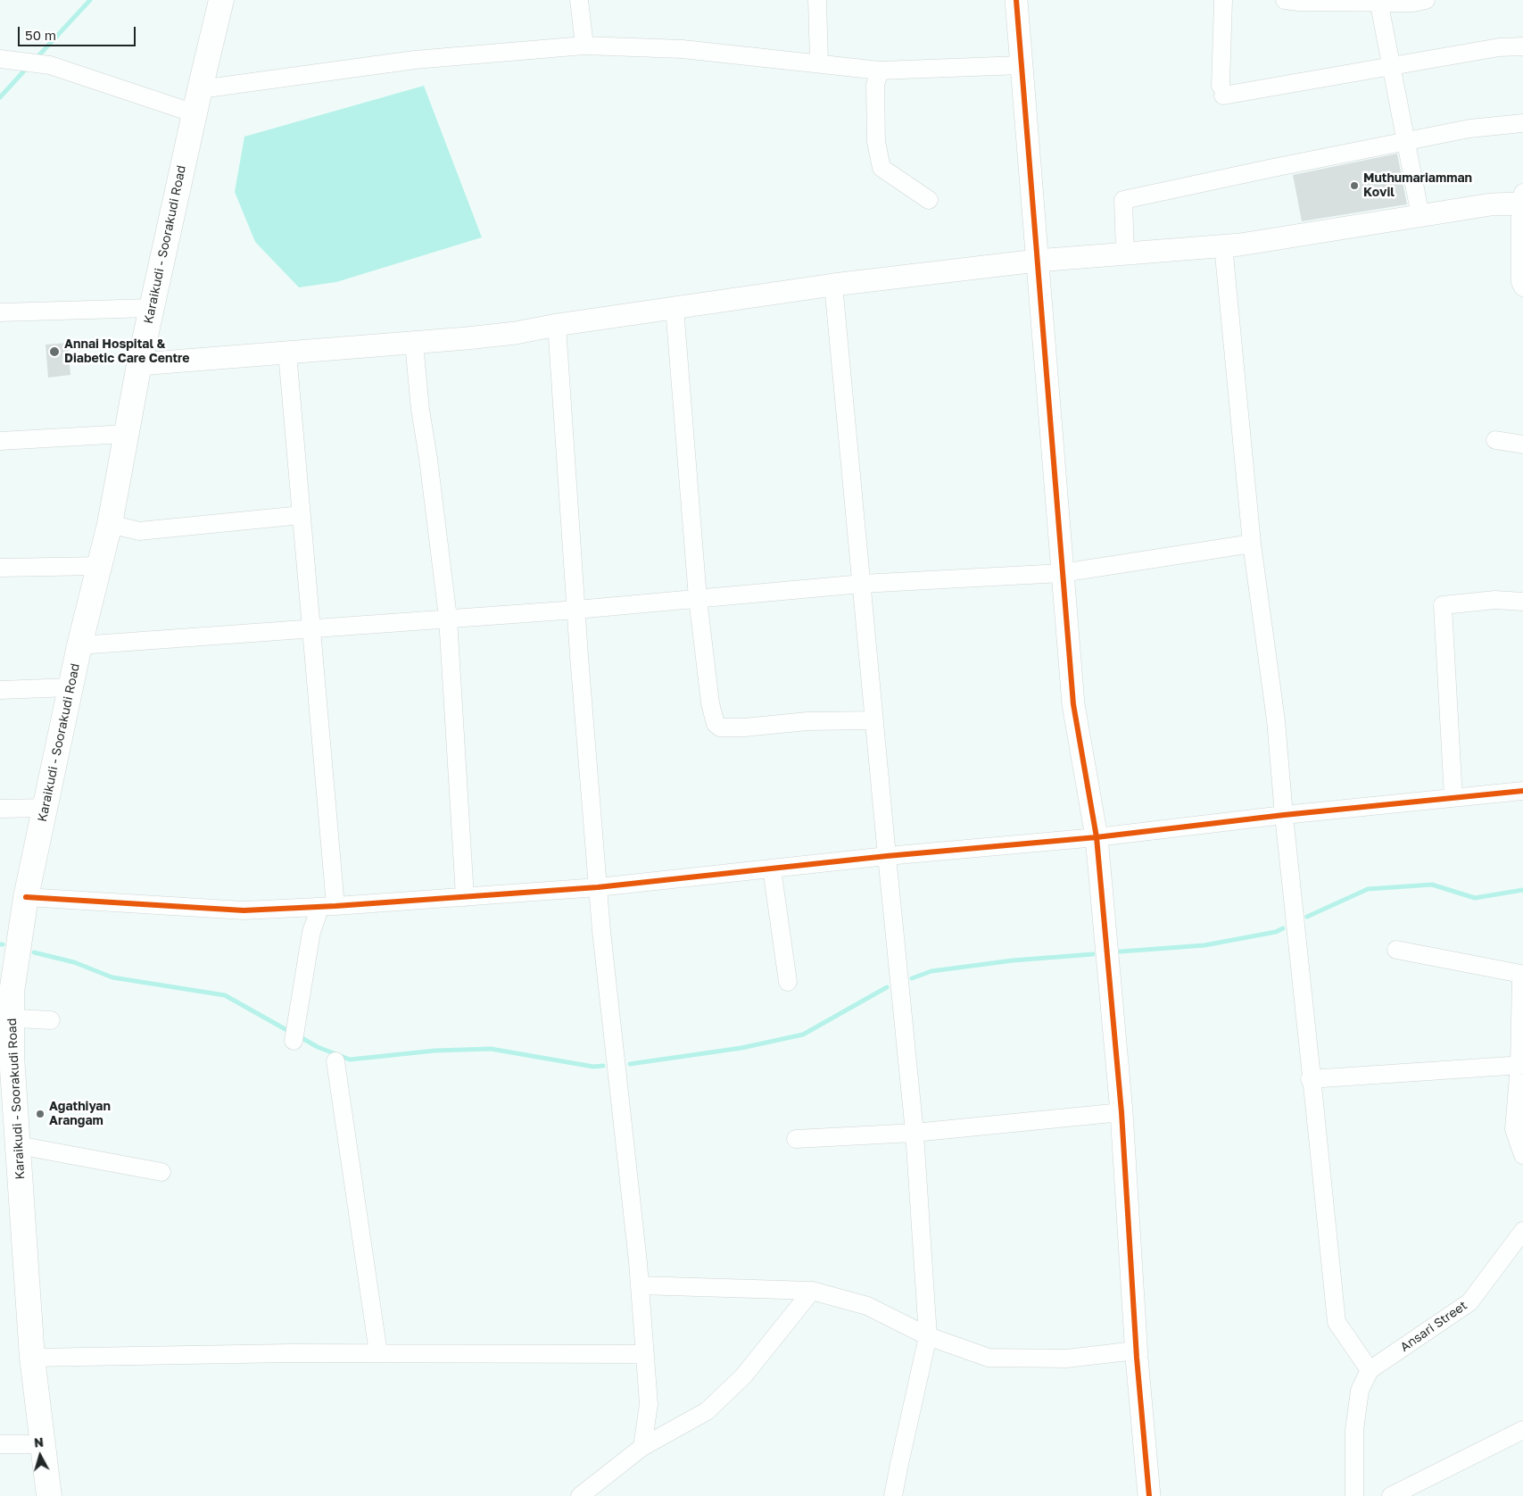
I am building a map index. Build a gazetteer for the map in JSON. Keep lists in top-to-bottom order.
{
  "streets": {
    "main road": ["Karaikudi - Soorakudi Road"],
    "street": ["Ansari Street"]
  },
  "places": ["Muthumariamman Kovil", "Annai Hospital & Diabetic Care Centre", "Agathiyan Arangam"],
  "scale_bar": "50 m",
  "north": "top"
}
